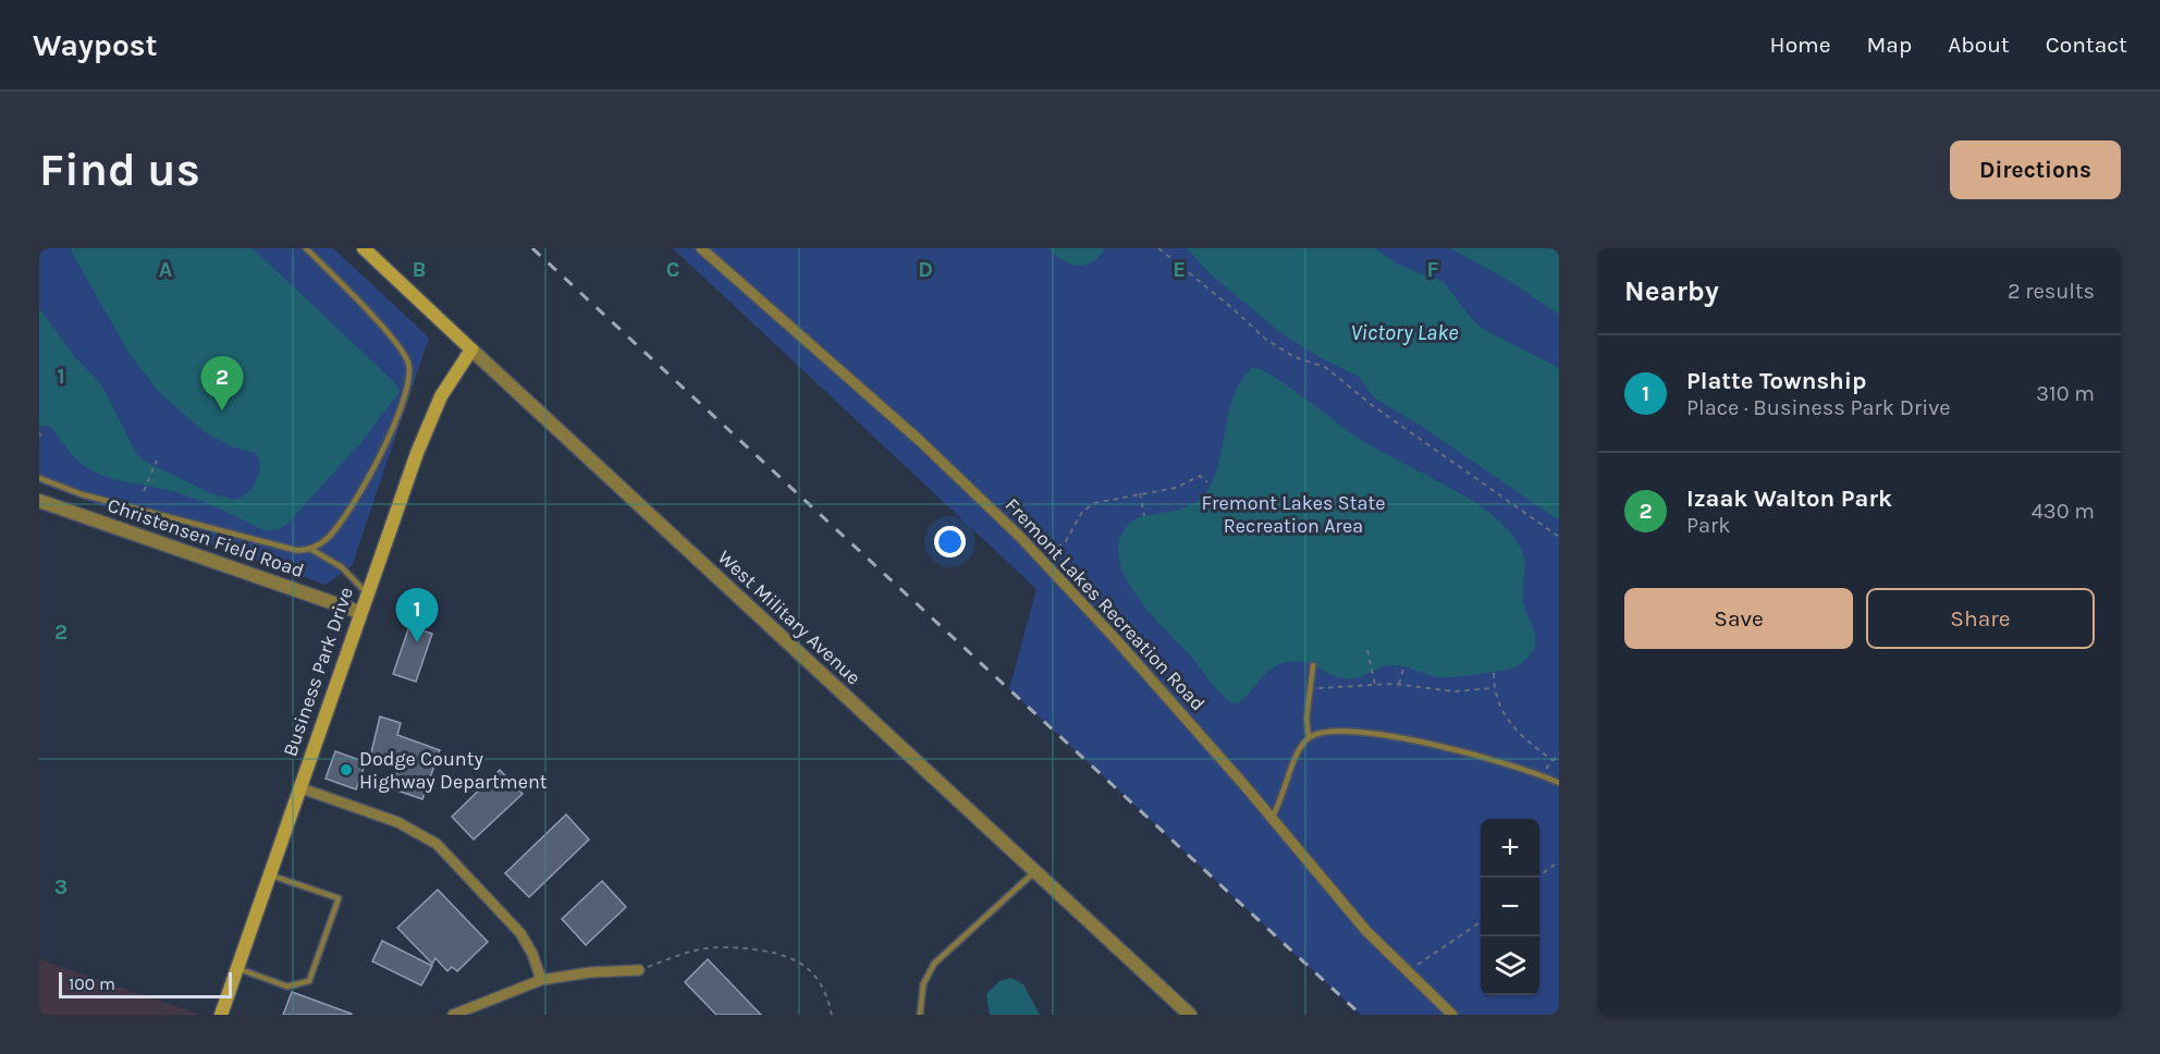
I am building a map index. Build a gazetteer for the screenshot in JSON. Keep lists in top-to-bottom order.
{
  "streets": {
    "main road": ["West Military Avenue", "Business Park Drive"],
    "street": ["Christensen Field Road", "Fremont Lakes Recreation Road"]
  },
  "crossings": [
    ["Christensen Field Road", "Business Park Drive"],
    ["West Military Avenue", "Business Park Drive"]
  ],
  "water": ["Victory Lake"],
  "parks": ["Fremont Lakes State Recreation Area"],
  "places": ["Dodge County Highway Department"],
  "scale_bar": "100 m",
  "page": {
    "header": "Waypost",
    "nav": [
      "Home",
      "Map",
      "About",
      "Contact"
    ],
    "buttons": [
      "Directions",
      ["Save", "Share"]
    ],
    "title": "Find us",
    "heading": ["Nearby", "2 results"],
    "list": [
      {
        "mark": "1",
        "name": "Platte Township",
        "note": "Place · Business Park Drive",
        "value": "310 m"
      },
      {
        "mark": "2",
        "name": "Izaak Walton Park",
        "note": "Park",
        "value": "430 m"
      }
    ],
    "pins": ["2", "1"],
    "map_buttons": ["+", "−"],
    "scale": "100 m"
  },
  "grid": {
    "columns": [
      "A",
      "B",
      "C",
      "D",
      "E",
      "F"
    ],
    "rows": ["1", "2", "3"]
  }
}
